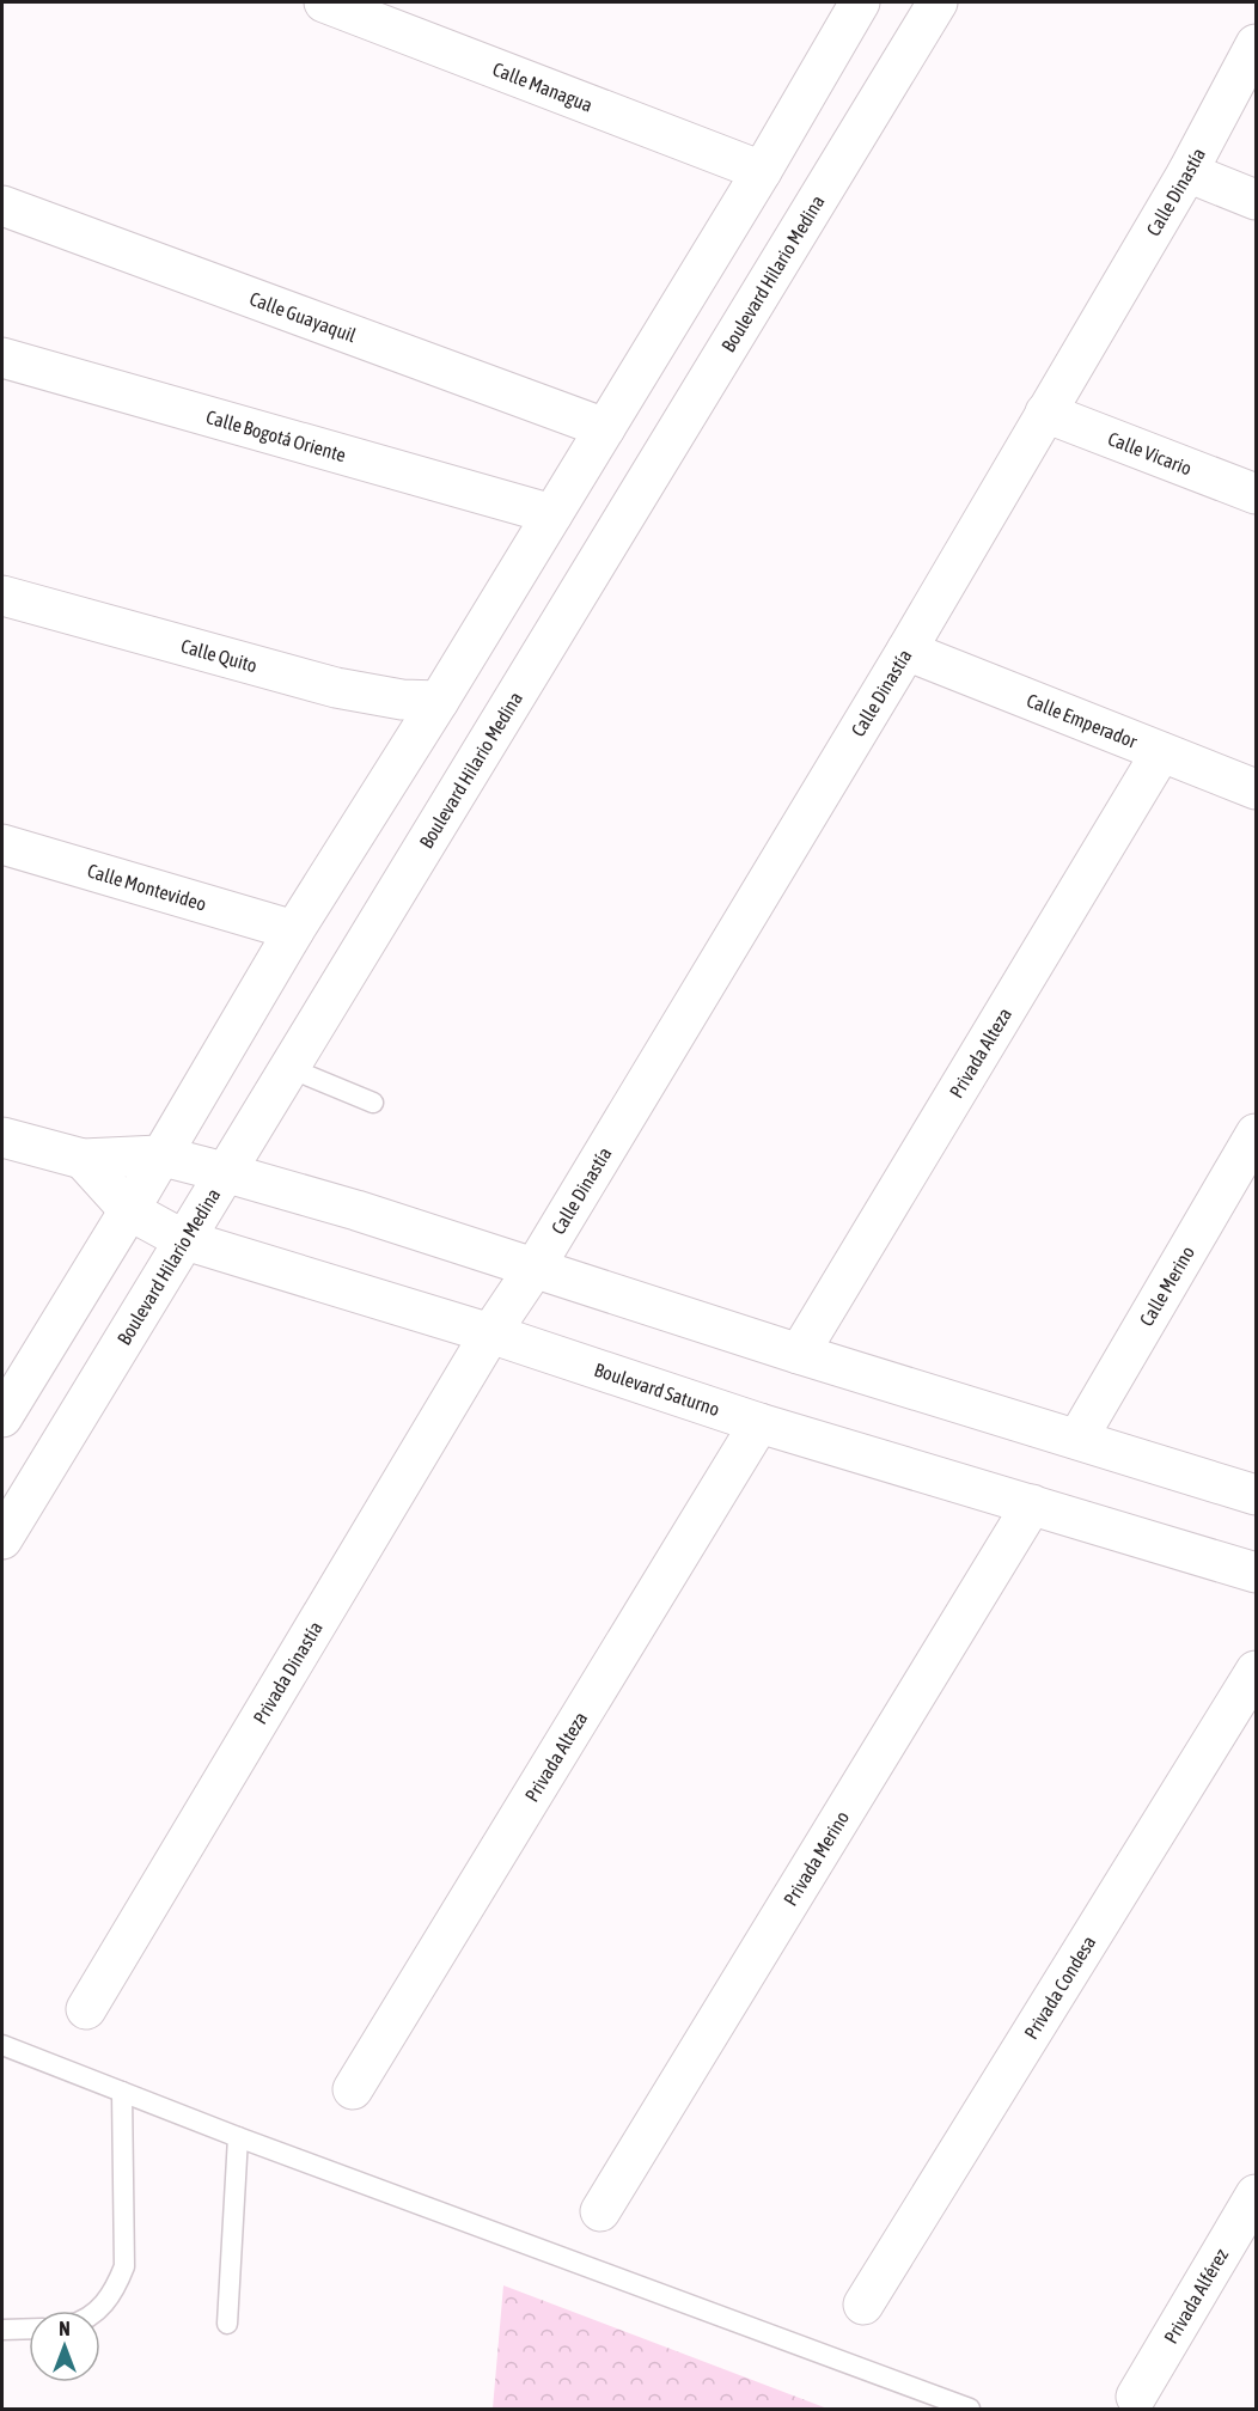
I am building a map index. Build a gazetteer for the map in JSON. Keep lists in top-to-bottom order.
{
  "streets": {
    "street": [
      "Calle Managua",
      "Calle Dinastía",
      "Boulevard Hilario Medina",
      "Calle Guayaquil",
      "Calle Bogotá Oriente",
      "Calle Vicario",
      "Calle Quito",
      "Calle Emperador",
      "Calle Montevideo",
      "Privada Alteza",
      "Calle Merino",
      "Boulevard Saturno",
      "Privada Dinastía",
      "Privada Merino",
      "Privada Condesa",
      "Privada Alférez"
    ]
  },
  "crossings": [
    ["Calle Dinastía", "Calle Vicario"],
    ["Calle Dinastía", "Calle Emperador"],
    ["Calle Dinastía", "Boulevard Saturno"],
    ["Calle Dinastía", "Privada Dinastía"],
    ["Boulevard Hilario Medina", "Boulevard Saturno"],
    ["Calle Emperador", "Privada Alteza"],
    ["Privada Alteza", "Boulevard Saturno"],
    ["Boulevard Saturno", "Privada Dinastía"],
    ["Boulevard Saturno", "Privada Merino"]
  ],
  "north": "top"
}
